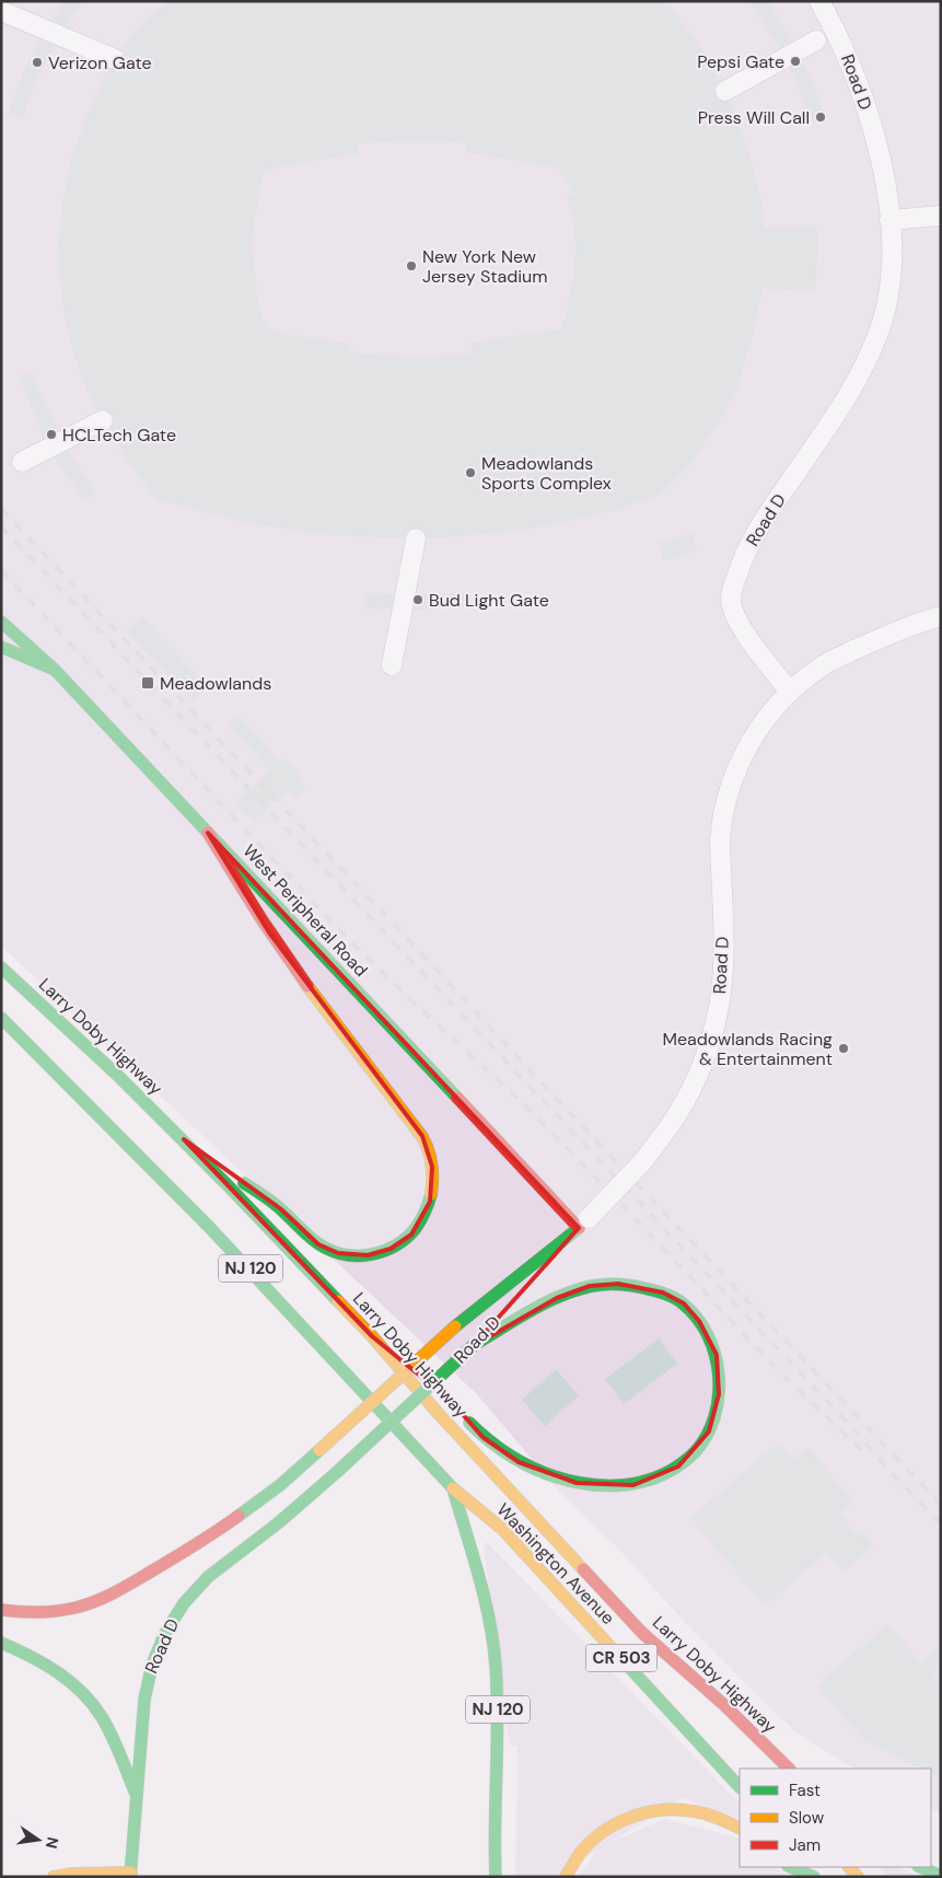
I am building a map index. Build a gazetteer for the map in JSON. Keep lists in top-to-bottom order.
{
  "streets": {
    "main road": [
      "Road D",
      "West Peripheral Road",
      "Larry Doby Highway",
      "NJ 120",
      "Washington Avenue",
      "CR 503"
    ]
  },
  "crossings": [
    ["Road D", "West Peripheral Road"],
    ["Larry Doby Highway", "CR 503"],
    ["NJ 120", "Washington Avenue"]
  ],
  "places": {
    "other": [
      "Pepsi Gate",
      "Verizon Gate",
      "Press Will Call",
      "New York New Jersey Stadium",
      "HCLTech Gate",
      "Meadowlands Sports Complex",
      "Bud Light Gate",
      "Meadowlands Racing & Entertainment"
    ],
    "transit": ["Meadowlands"]
  },
  "legend": ["Fast", "Slow", "Jam"],
  "north": "right"
}
